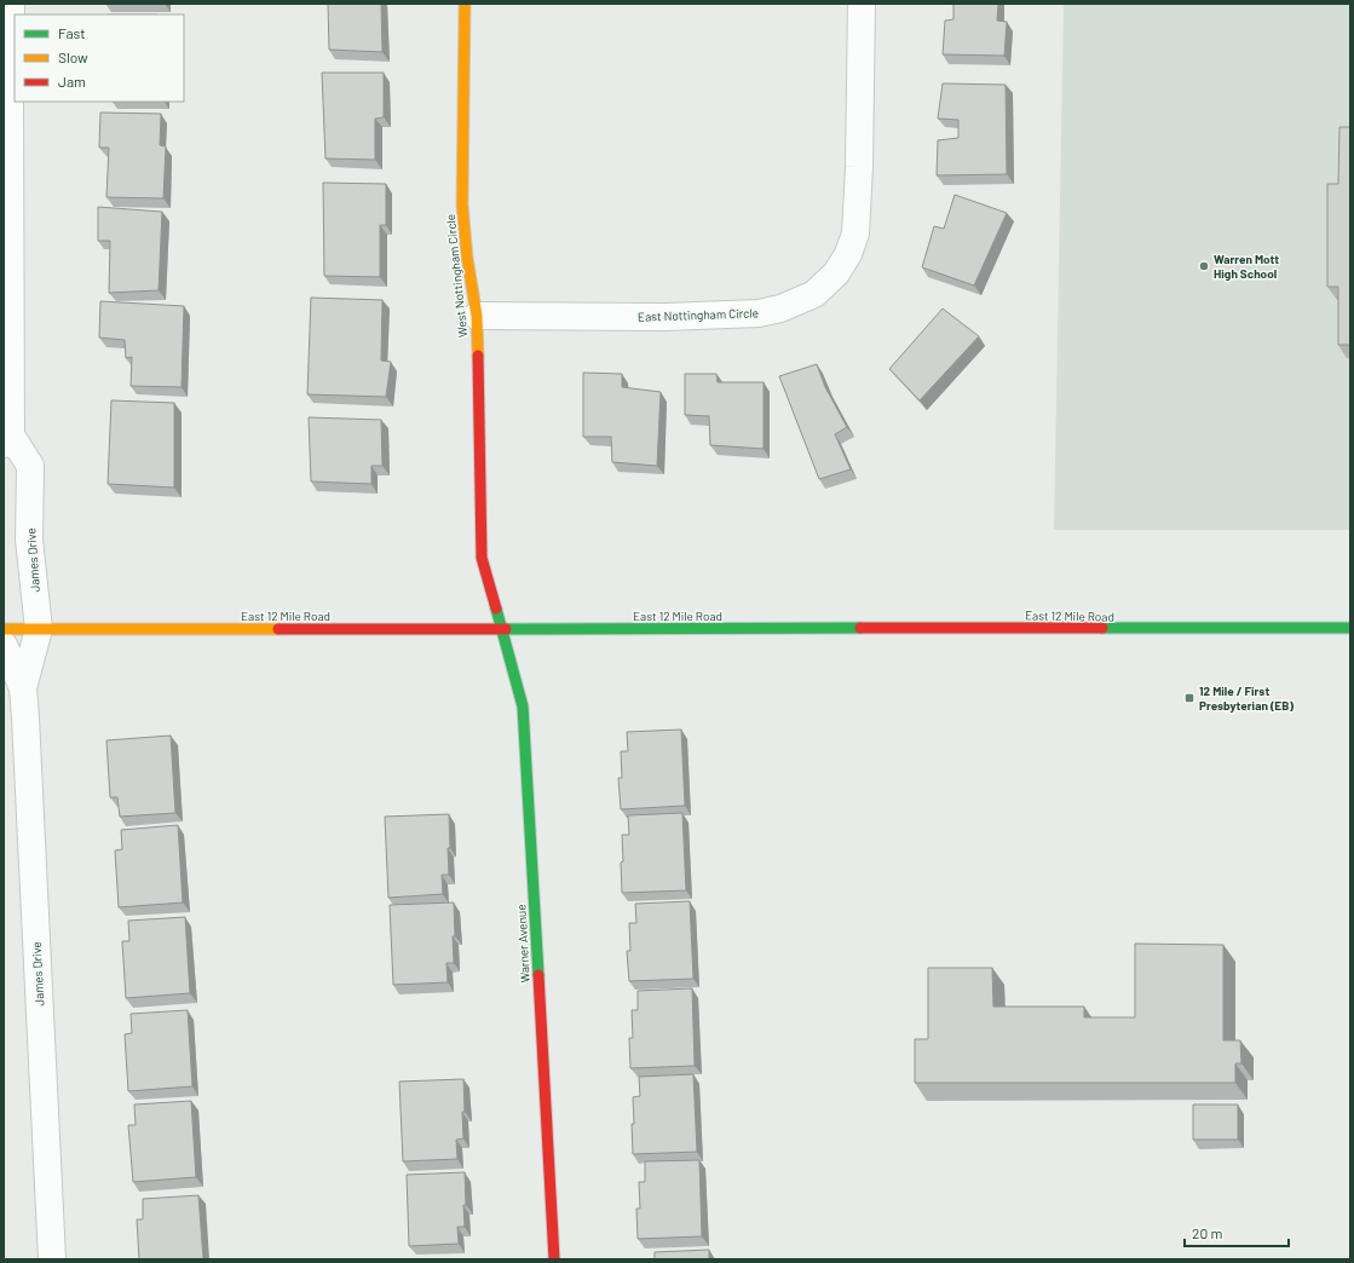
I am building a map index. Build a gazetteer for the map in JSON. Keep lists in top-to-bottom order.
{
  "streets": {
    "main road": ["West Nottingham Circle", "East 12 Mile Road", "Warner Avenue"],
    "street": ["East Nottingham Circle", "James Drive"]
  },
  "crossings": [
    ["West Nottingham Circle", "East Nottingham Circle"],
    ["West Nottingham Circle", "East 12 Mile Road"],
    ["West Nottingham Circle", "Warner Avenue"],
    ["James Drive", "East 12 Mile Road"],
    ["East 12 Mile Road", "Warner Avenue"]
  ],
  "places": {
    "other": ["Warren Mott High School"],
    "transit": ["12 Mile / First Presbyterian (EB)"]
  },
  "legend": ["Fast", "Slow", "Jam"],
  "scale_bar": "20 m"
}
